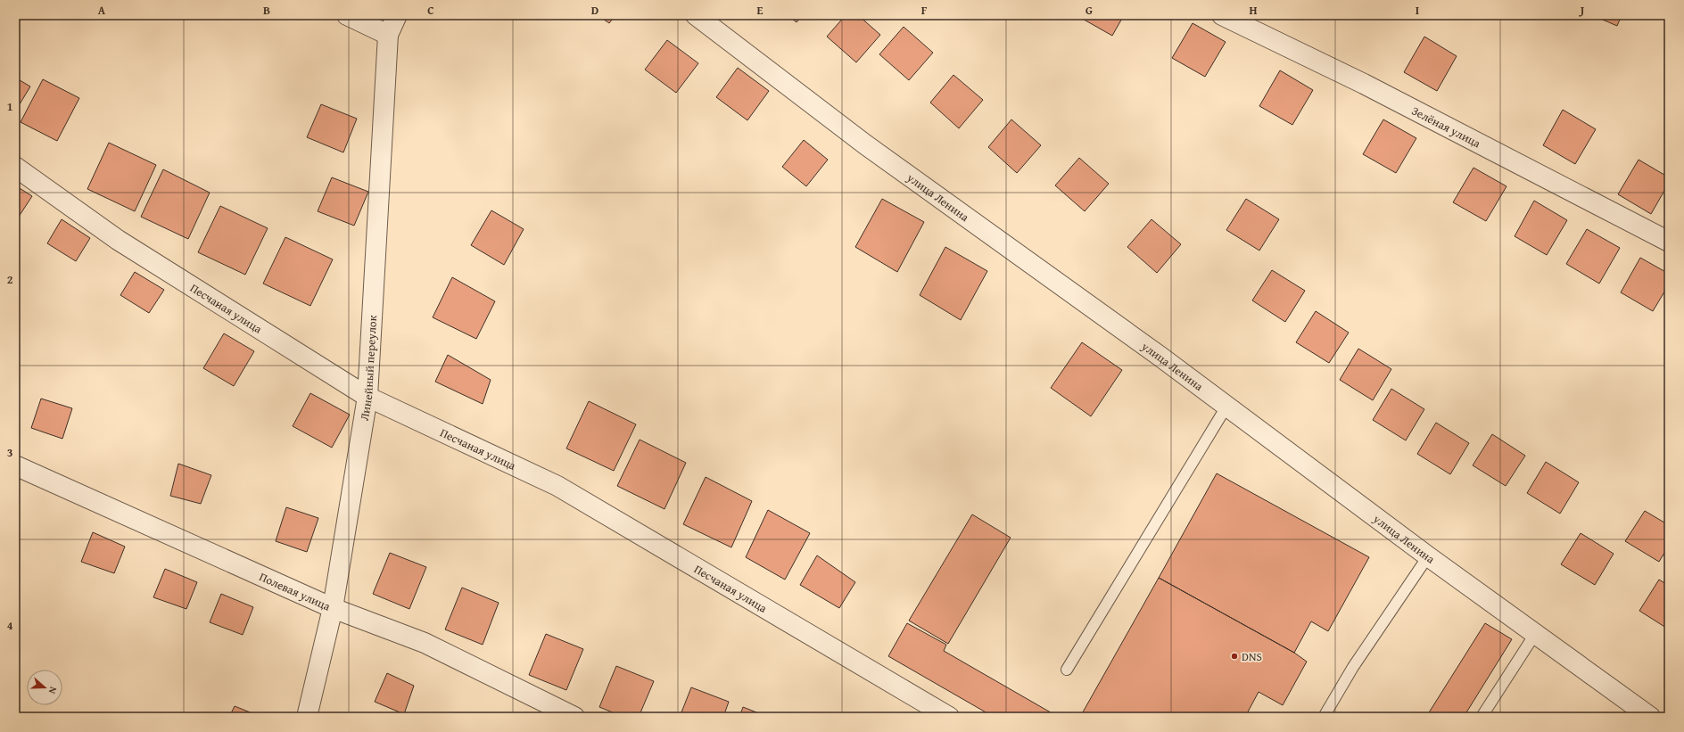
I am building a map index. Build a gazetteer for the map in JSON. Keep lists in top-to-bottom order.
{
  "streets": {
    "street": [
      "Зелёная улица",
      "улица Ленина",
      "Песчаная улица",
      "Линейный переулок",
      "Полевая улица"
    ]
  },
  "crossings": [
    ["Песчаная улица", "Линейный переулок"],
    ["Линейный переулок", "Полевая улица"]
  ],
  "places": ["DNS"],
  "north": "right",
  "grid": {
    "columns": [
      "A",
      "B",
      "C",
      "D",
      "E",
      "F",
      "G",
      "H",
      "I",
      "J"
    ],
    "rows": [
      "1",
      "2",
      "3",
      "4"
    ]
  }
}
